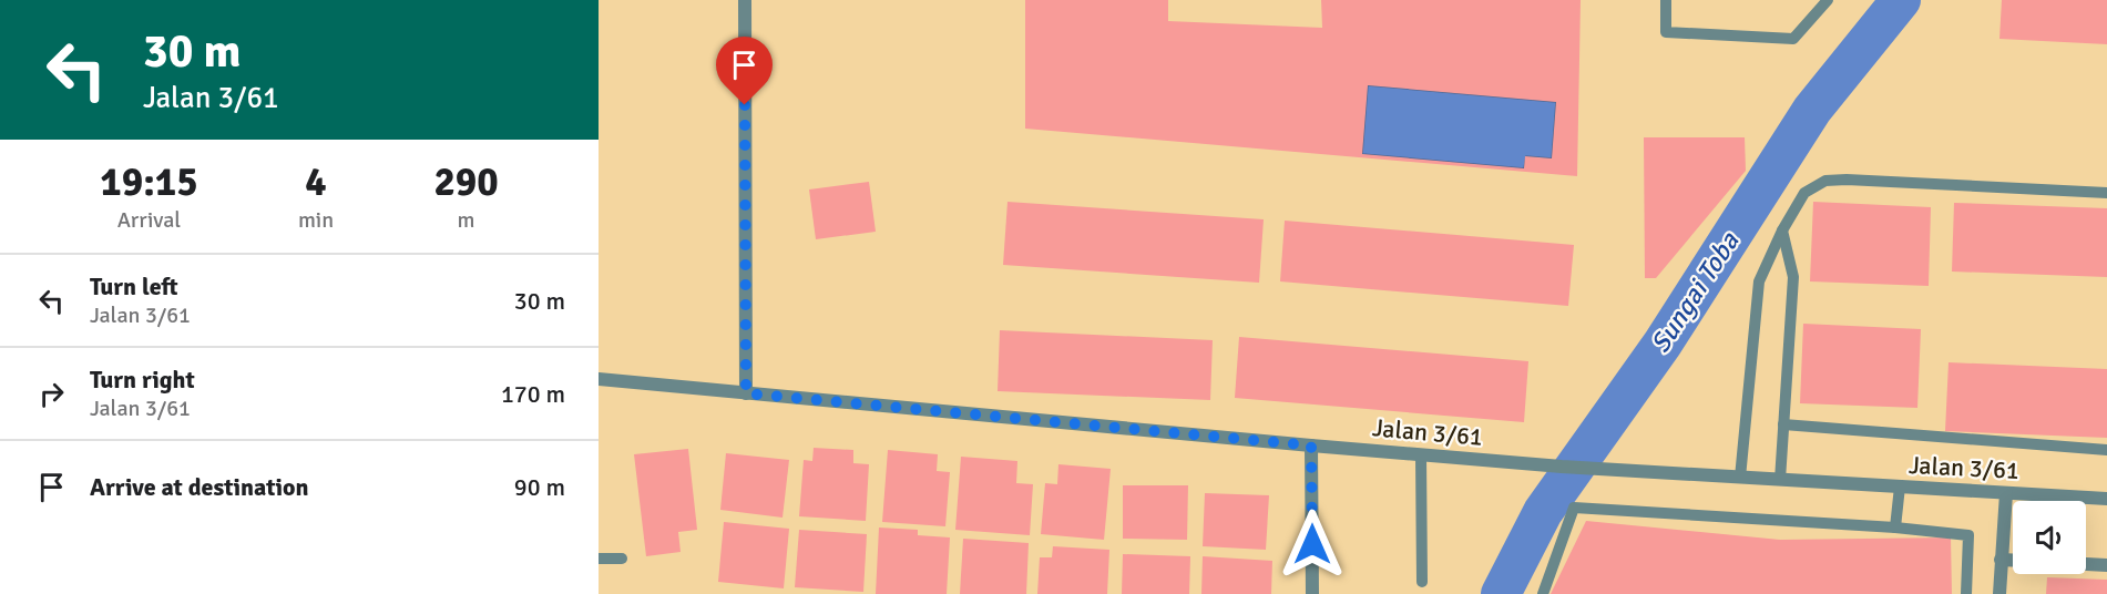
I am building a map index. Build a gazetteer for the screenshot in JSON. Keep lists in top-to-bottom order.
{
  "streets": {
    "street": ["Jalan 3/61"]
  },
  "water": ["Sungai Toba"],
  "page": {
    "turn": ["30 m", "Jalan 3/61"],
    "eta": [
      "19:15",
      "Arrival",
      "4",
      "min",
      "290",
      "m"
    ],
    "list": [
      {
        "name": "Turn left",
        "note": "Jalan 3/61",
        "value": "30 m"
      },
      {
        "name": "Turn right",
        "note": "Jalan 3/61",
        "value": "170 m"
      },
      {
        "name": "Arrive at destination",
        "value": "90 m"
      }
    ]
  }
}
